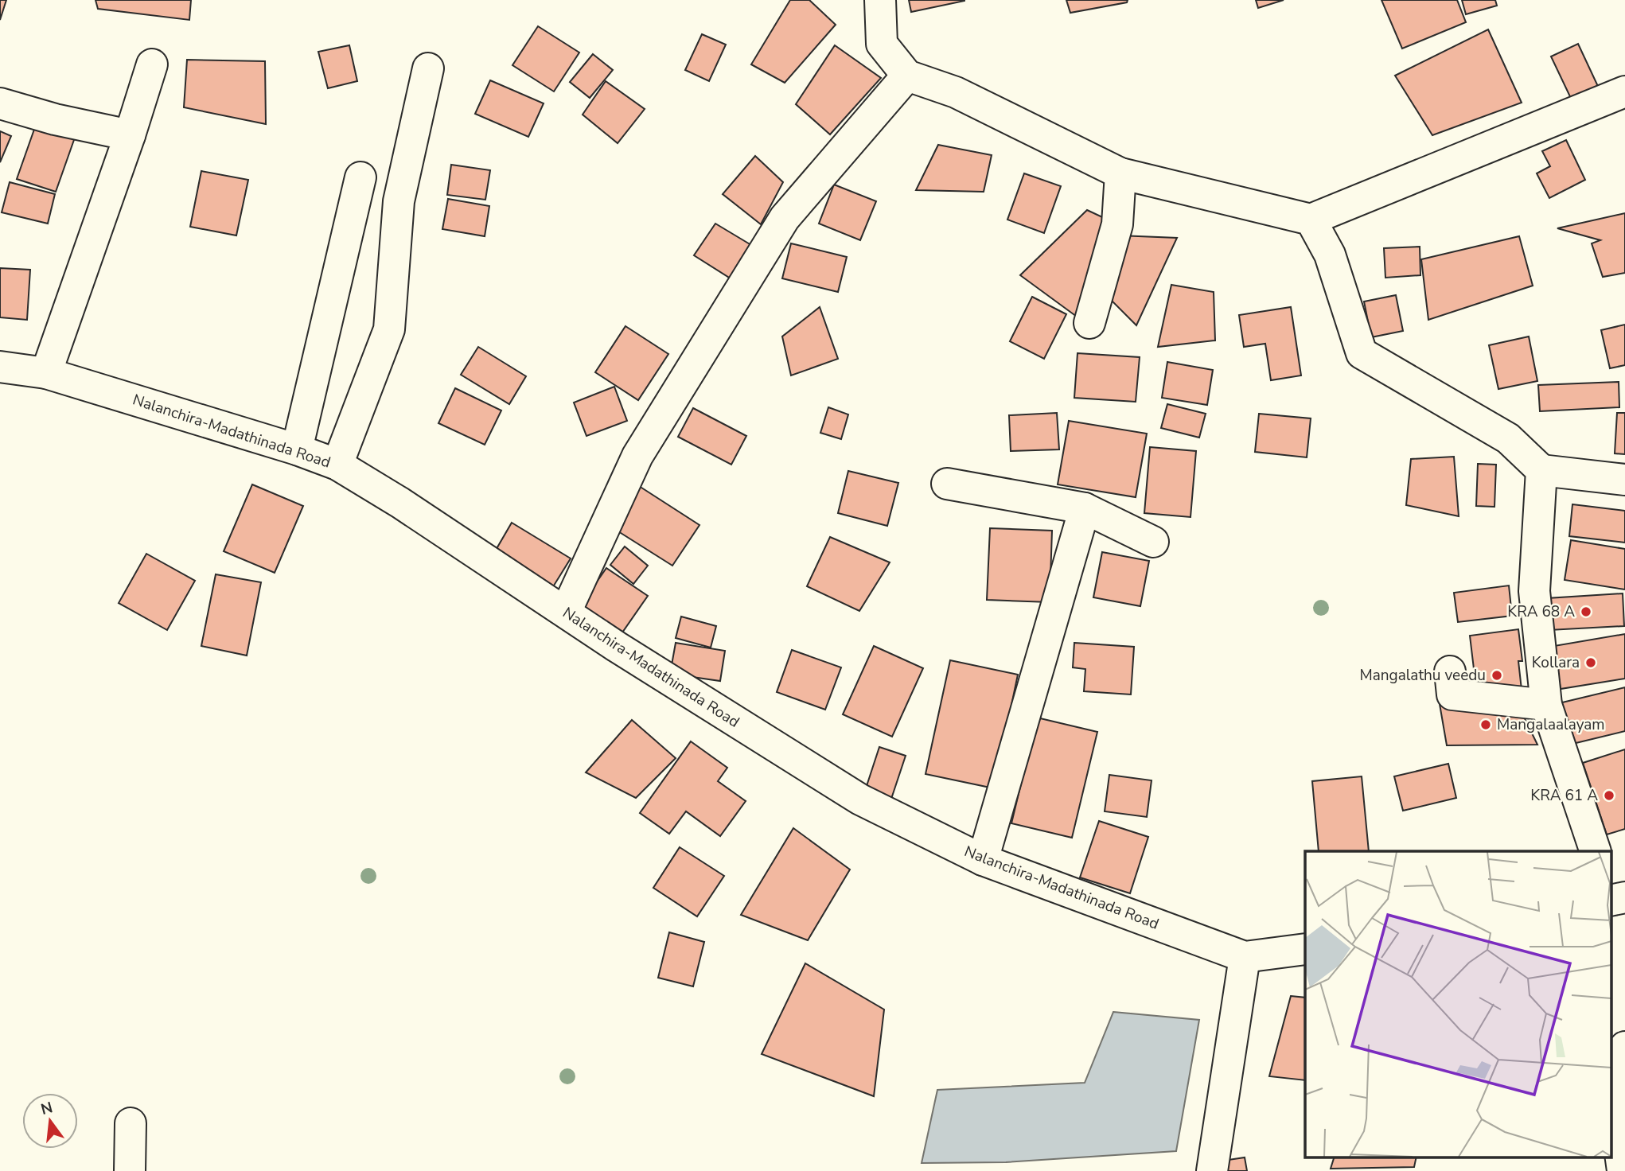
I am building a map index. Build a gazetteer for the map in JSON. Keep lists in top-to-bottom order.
{
  "streets": {
    "street": ["Nalanchira-Madathinada Road"]
  },
  "places": [
    "KRA 68 A",
    "Kollara",
    "Mangalathu veedu",
    "Mangalaalayam",
    "KRA 61 A"
  ],
  "north": "top"
}
